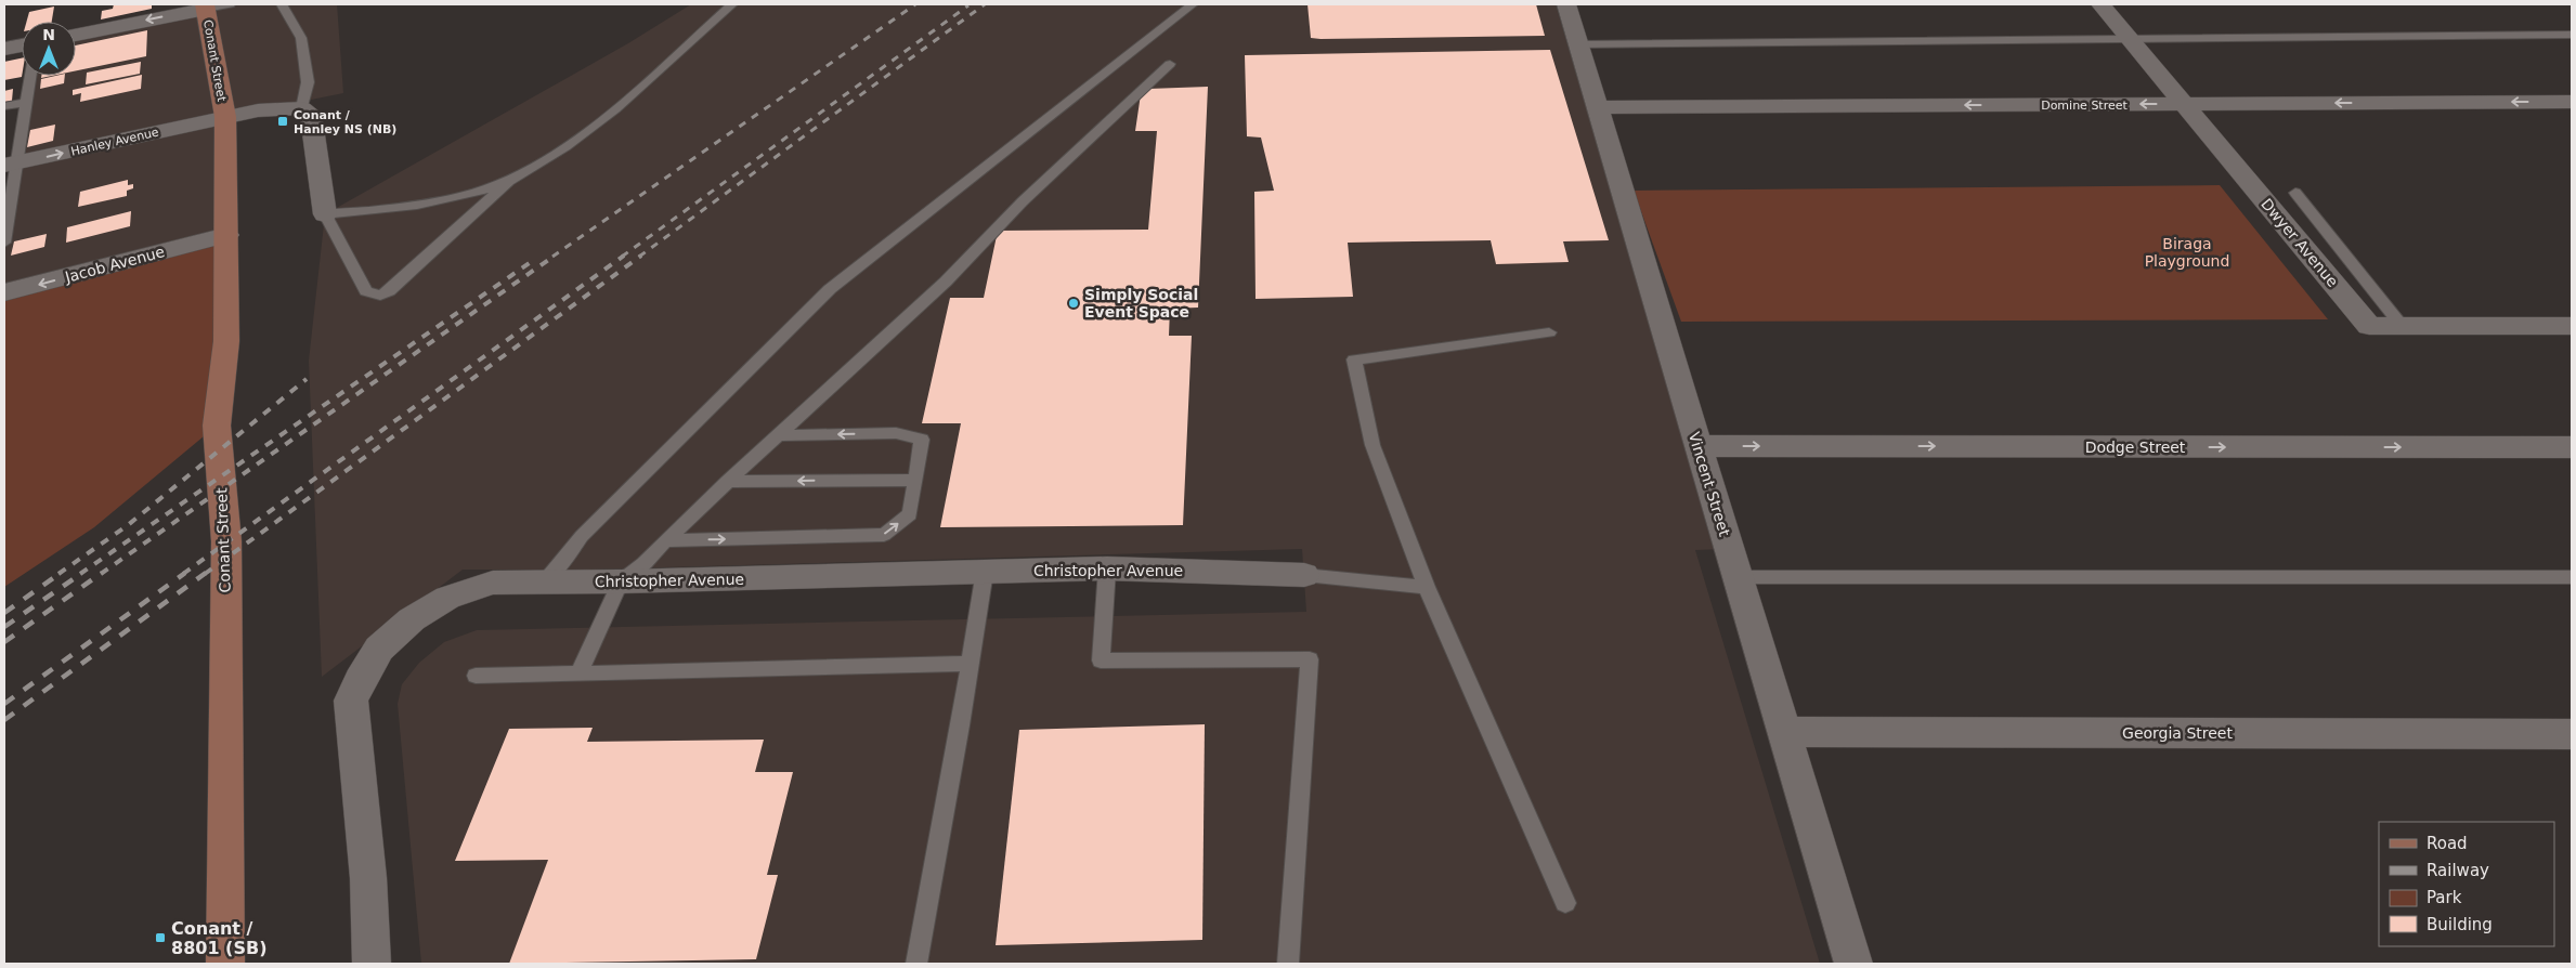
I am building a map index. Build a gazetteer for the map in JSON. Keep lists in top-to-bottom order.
{
  "streets": {
    "main road": ["Conant Street"],
    "street": [
      "Domine Street",
      "Hanley Avenue",
      "Dwyer Avenue",
      "Jacob Avenue",
      "Dodge Street",
      "Vincent Street",
      "Christopher Avenue",
      "Georgia Street"
    ]
  },
  "crossings": [
    ["Conant Street", "Hanley Avenue"],
    ["Conant Street", "Jacob Avenue"],
    ["Domine Street", "Dwyer Avenue"],
    ["Domine Street", "Vincent Street"],
    ["Dodge Street", "Vincent Street"],
    ["Vincent Street", "Georgia Street"]
  ],
  "one_way": ["Domine Street", "Dodge Street"],
  "parks": ["Biraga Playground"],
  "places": {
    "transit": ["Conant / Hanley NS (NB)", "Conant / 8801 (SB)"],
    "other": ["Simply Social Event Space"]
  },
  "legend": [
    "Road",
    "Railway",
    "Park",
    "Building"
  ],
  "north": "top"
}
